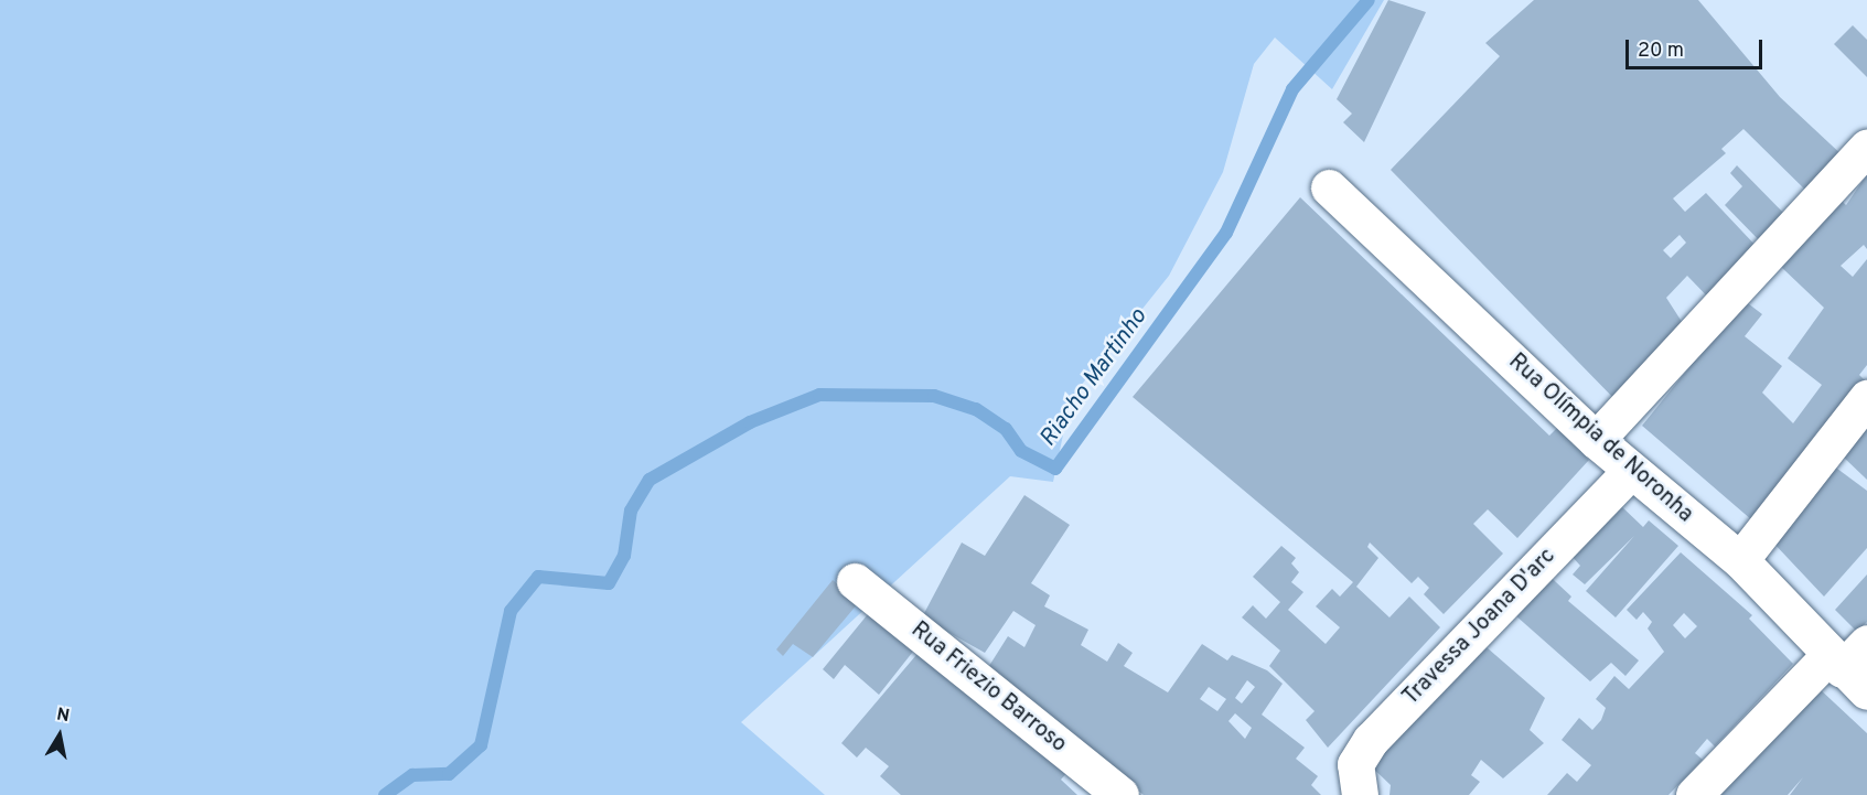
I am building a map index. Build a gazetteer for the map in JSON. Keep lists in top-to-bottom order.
{
  "streets": {
    "street": ["Rua Olímpia de Noronha", "Travessa Joana D'arc", "Rua Friezio Barroso"]
  },
  "crossings": [
    ["Rua Olímpia de Noronha", "Travessa Joana D'arc"]
  ],
  "water": ["Riacho Martinho"],
  "scale_bar": "20 m",
  "north": "top"
}
